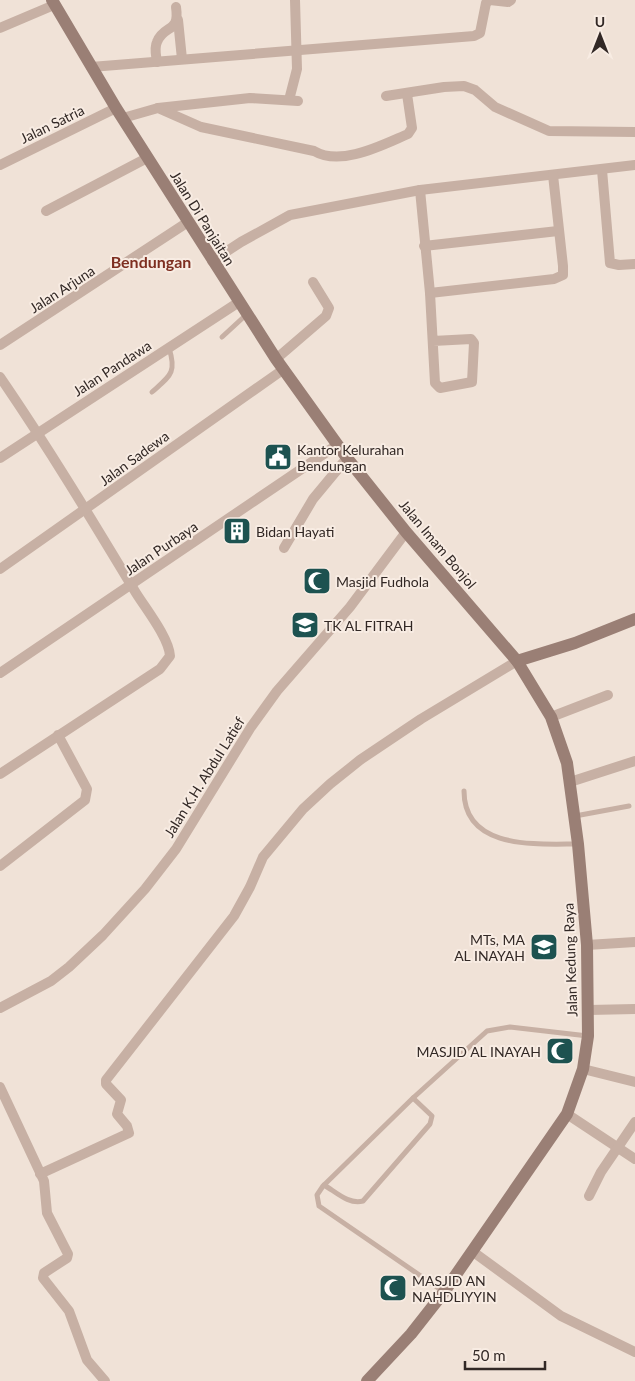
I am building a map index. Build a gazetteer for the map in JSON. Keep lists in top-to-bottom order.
{
  "streets": {
    "street": [
      "Jalan Satria",
      "Jalan Di Panjaitan",
      "Jalan Arjuna",
      "Jalan Pandawa",
      "Jalan Sadewa",
      "Jalan Imam Bonjol",
      "Jalan Purbaya",
      "Jalan K.H. Abdul Latief",
      "Jalan Kedung Raya"
    ]
  },
  "crossings": [
    ["Jalan Satria", "Jalan Di Panjaitan"],
    ["Jalan Di Panjaitan", "Jalan Arjuna"],
    ["Jalan Di Panjaitan", "Jalan Pandawa"],
    ["Jalan Di Panjaitan", "Jalan Sadewa"],
    ["Jalan Di Panjaitan", "Jalan Imam Bonjol"],
    ["Jalan Di Panjaitan", "Jalan Purbaya"],
    ["Jalan Imam Bonjol", "Jalan Purbaya"],
    ["Jalan Imam Bonjol", "Jalan K.H. Abdul Latief"],
    ["Jalan Imam Bonjol", "Jalan Kedung Raya"]
  ],
  "districts": ["Bendungan"],
  "places": {
    "public building": ["Kantor Kelurahan Bendungan"],
    "building": ["Bidan Hayati"],
    "mosque": ["Masjid Fudhola", "MASJID AL INAYAH", "MASJID AN NAHDLIYYIN"],
    "school or university": ["TK AL FITRAH", "MTs, MA AL INAYAH"]
  },
  "scale_bar": "50 m",
  "north": "top"
}
